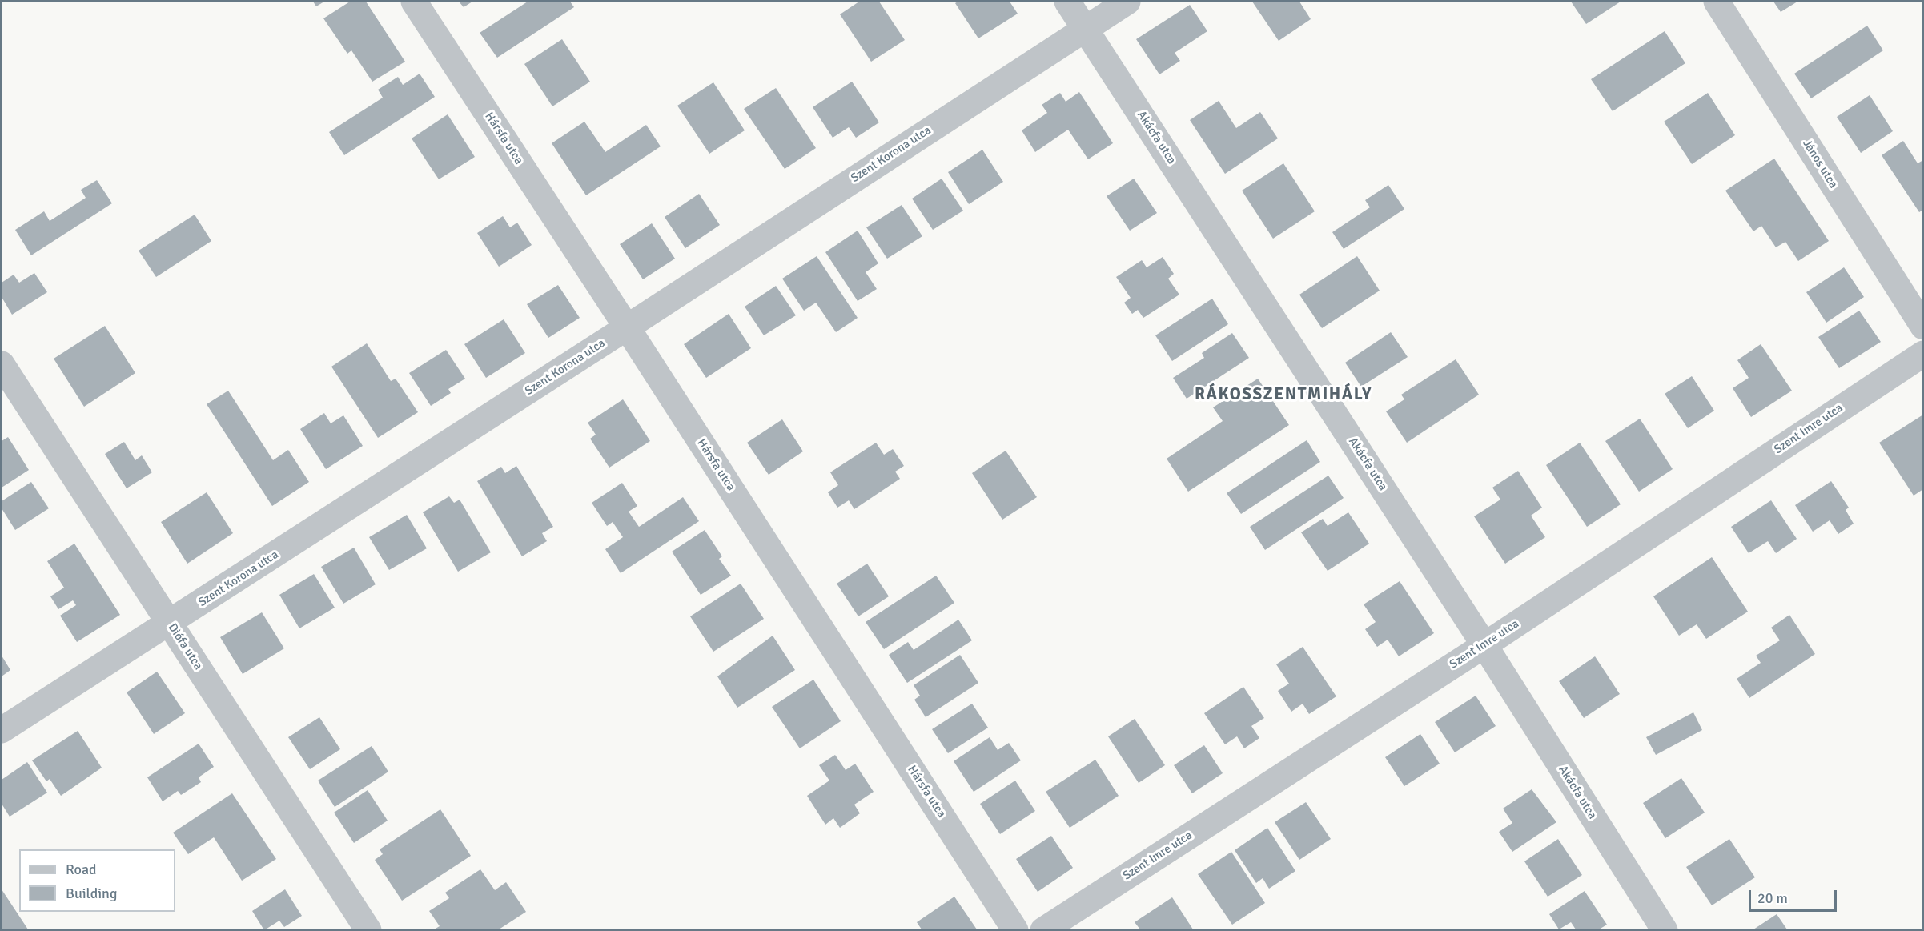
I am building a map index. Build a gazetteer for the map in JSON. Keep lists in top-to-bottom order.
{
  "streets": {
    "street": [
      "Akácfa utca",
      "Hársfa utca",
      "Szent Korona utca",
      "János utca",
      "Szent Imre utca",
      "Diófa utca"
    ]
  },
  "crossings": [
    ["Akácfa utca", "Szent Korona utca"],
    ["Akácfa utca", "Szent Imre utca"],
    ["Hársfa utca", "Szent Korona utca"],
    ["Szent Korona utca", "Diófa utca"]
  ],
  "districts": ["RÁKOSSZENTMIHÁLY"],
  "legend": ["Road", "Building"],
  "scale_bar": "20 m"
}
